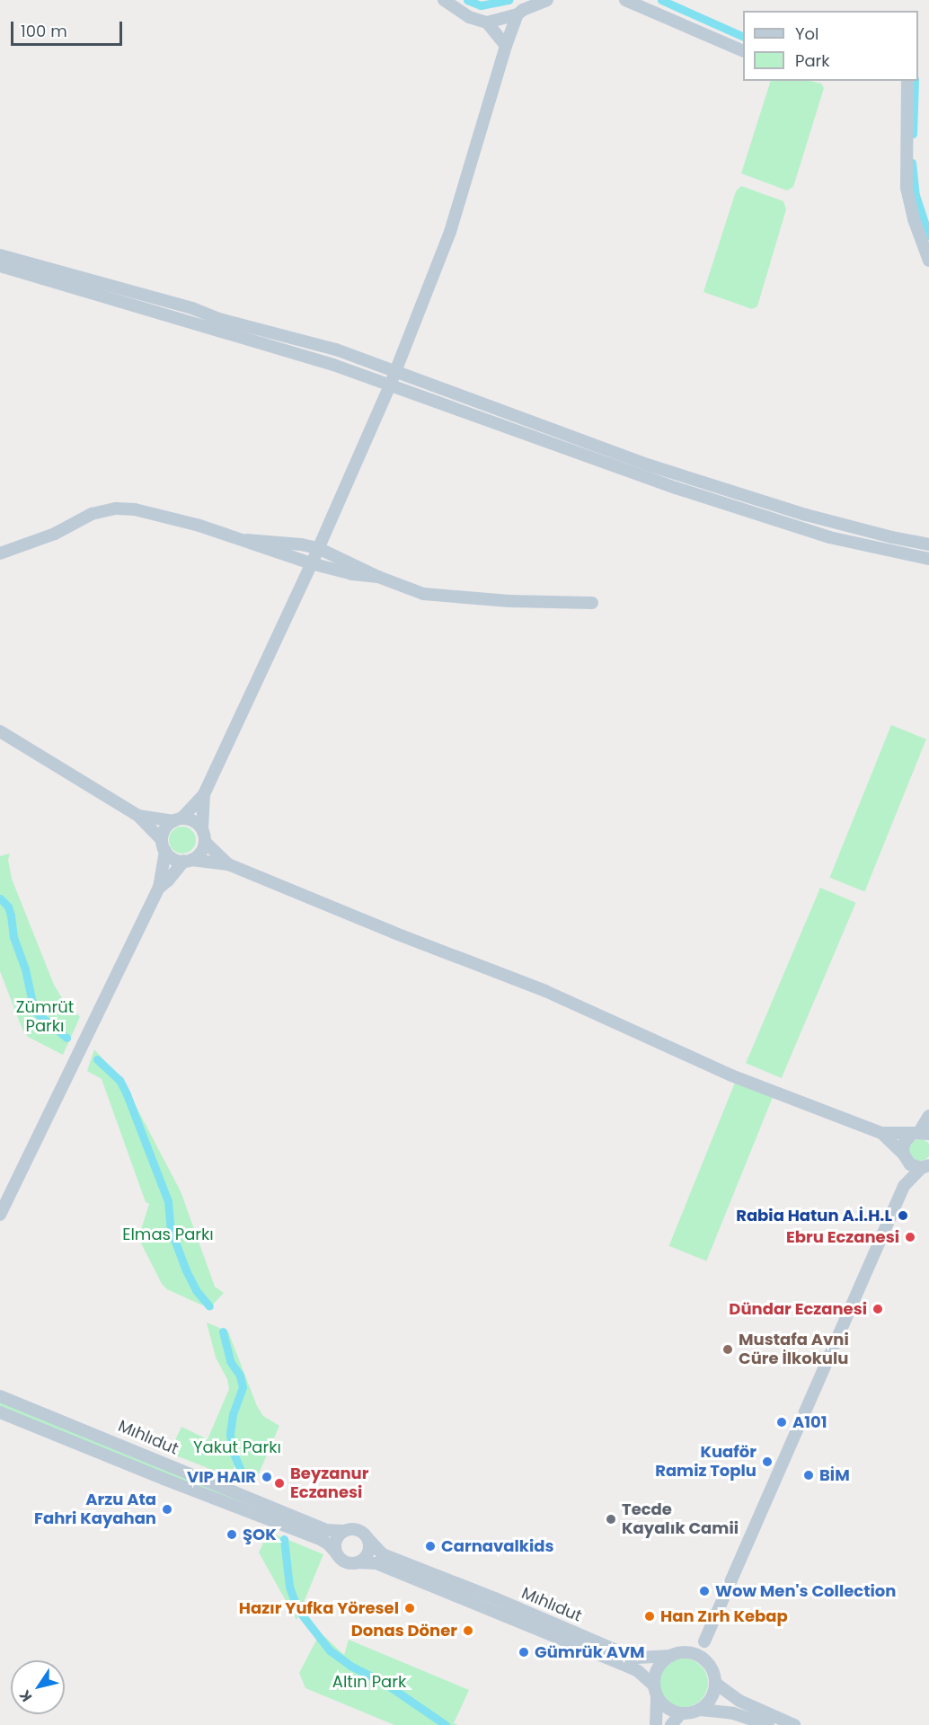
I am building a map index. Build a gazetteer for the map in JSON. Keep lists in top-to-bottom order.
{
  "streets": {
    "main road": ["Mıhlıdut"]
  },
  "parks": [
    "Zümrüt Parkı",
    "Elmas Parkı",
    "Yakut Parkı",
    "Altın Park"
  ],
  "places": [
    "Rabia Hatun A.İ.H.L",
    "Ebru Eczanesi",
    "Dündar Eczanesi",
    "Mustafa Avni Cüre İlkokulu",
    "A101",
    "Kuaför Ramiz Toplu",
    "BİM",
    "VIP HAIR",
    "Beyzanur Eczanesi",
    "Arzu Ata Fahri Kayahan",
    "Tecde Kayalık Camii",
    "ŞOK",
    "Carnavalkids",
    "Wow Men's Collection",
    "Hazır Yufka Yöresel",
    "Han Zırh Kebap",
    "Donas Döner",
    "Gümrük AVM"
  ],
  "legend": ["Yol", "Park"],
  "scale_bar": "100 m",
  "north": "bottom left"
}
